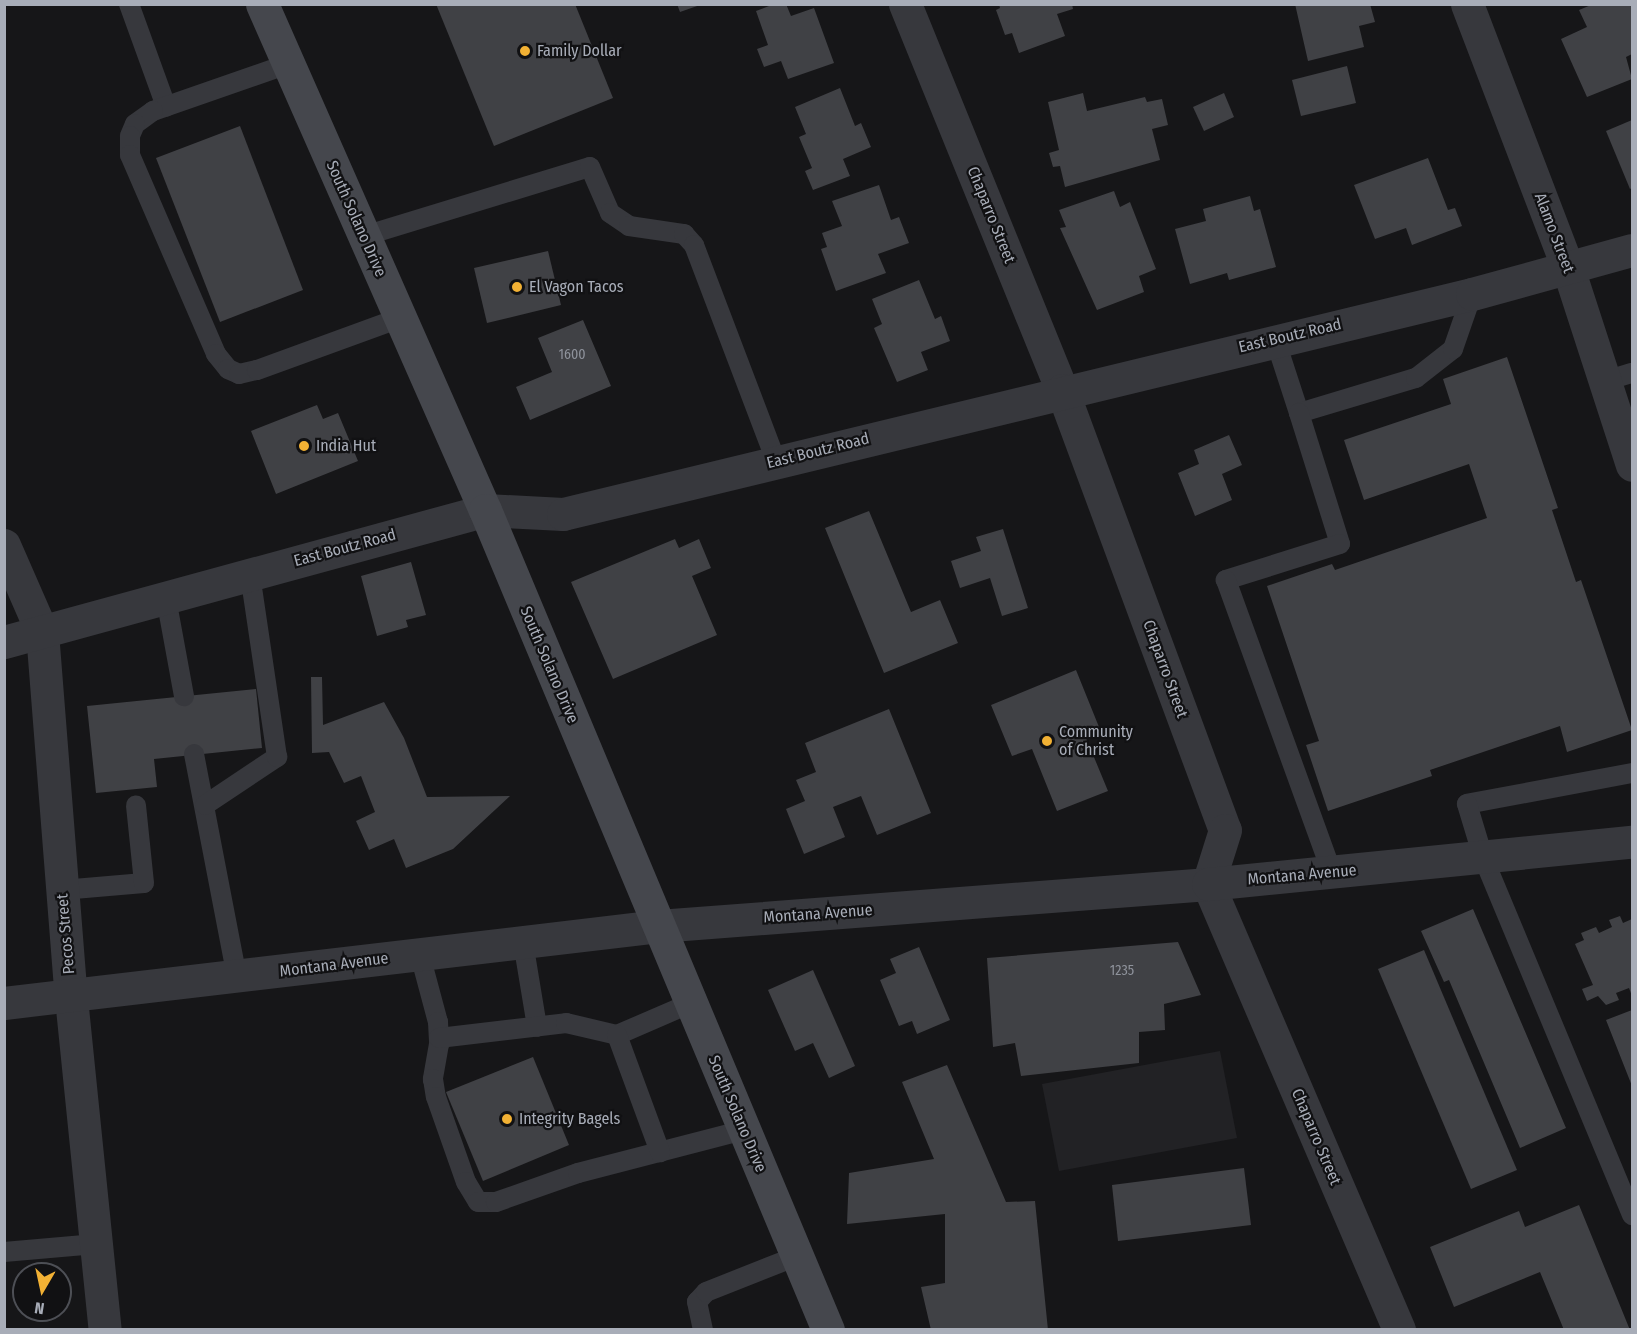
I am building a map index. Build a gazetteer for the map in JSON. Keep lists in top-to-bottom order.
{
  "streets": {
    "street": [
      "Chaparro Street",
      "South Solano Drive",
      "Alamo Street",
      "East Boutz Road",
      "Montana Avenue",
      "Pecos Street"
    ]
  },
  "crossings": [
    ["Chaparro Street", "East Boutz Road"],
    ["Chaparro Street", "Montana Avenue"],
    ["South Solano Drive", "East Boutz Road"],
    ["South Solano Drive", "Montana Avenue"],
    ["Alamo Street", "East Boutz Road"],
    ["East Boutz Road", "Pecos Street"],
    ["Montana Avenue", "Pecos Street"]
  ],
  "places": [
    "Family Dollar",
    "El Vagon Tacos",
    "India Hut",
    "Community of Christ",
    "Integrity Bagels"
  ],
  "house_numbers": ["1600", "1235"],
  "north": "bottom"
}
